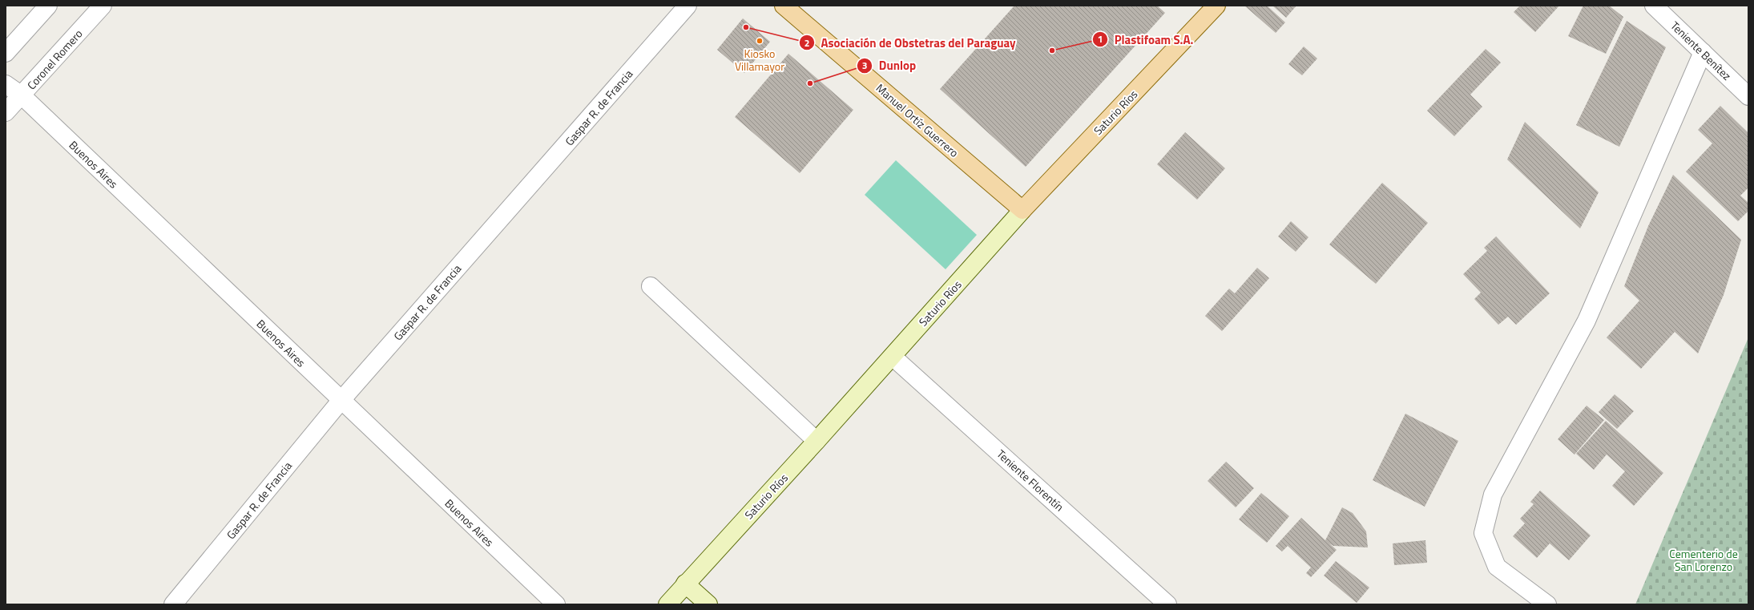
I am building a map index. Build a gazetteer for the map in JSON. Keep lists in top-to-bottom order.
{
  "streets": {
    "main road": ["Saturio Ríos", "Manuel Ortíz Guerrero"],
    "street": [
      "Teniente Benítez",
      "Coronel Romero",
      "Gaspar R. de Francia",
      "Buenos Aires",
      "Teniente Florentín"
    ]
  },
  "crossings": [
    ["Coronel Romero", "Buenos Aires"],
    ["Gaspar R. de Francia", "Buenos Aires"],
    ["Saturio Ríos", "Manuel Ortíz Guerrero"],
    ["Saturio Ríos", "Teniente Florentín"]
  ],
  "parks": ["Cementerio de San Lorenzo"],
  "places": [
    "Asociación de Obstetras del Paraguay",
    "Kiosko Villamayor",
    "Plastifoam S.A.",
    "Dunlop"
  ]
}
